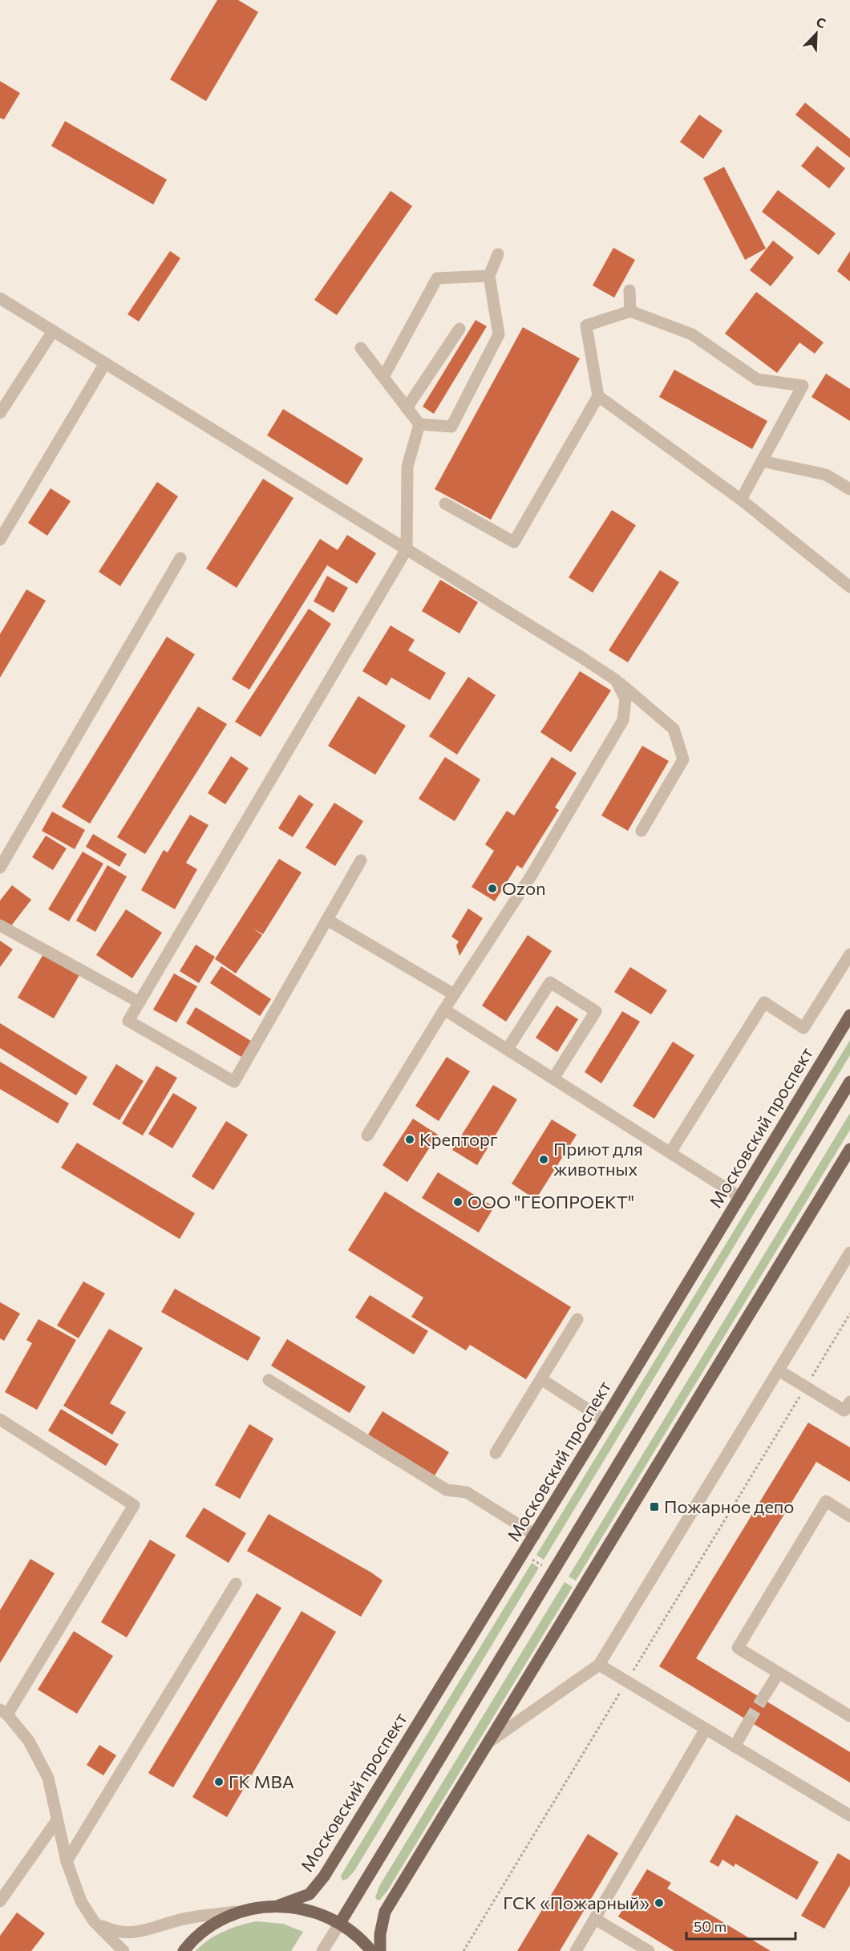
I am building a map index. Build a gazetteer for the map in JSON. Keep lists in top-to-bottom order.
{
  "streets": {
    "main road": ["Московский проспект"]
  },
  "places": {
    "other": [
      "Ozon",
      "Крепторг",
      "Приют для животных",
      "ООО \"ГЕОПРОЕКТ\"",
      "ГК МВА",
      "ГСК «Пожарный»"
    ],
    "transit": ["Пожарное депо"]
  },
  "scale_bar": "50 m",
  "north": "top right"
}
